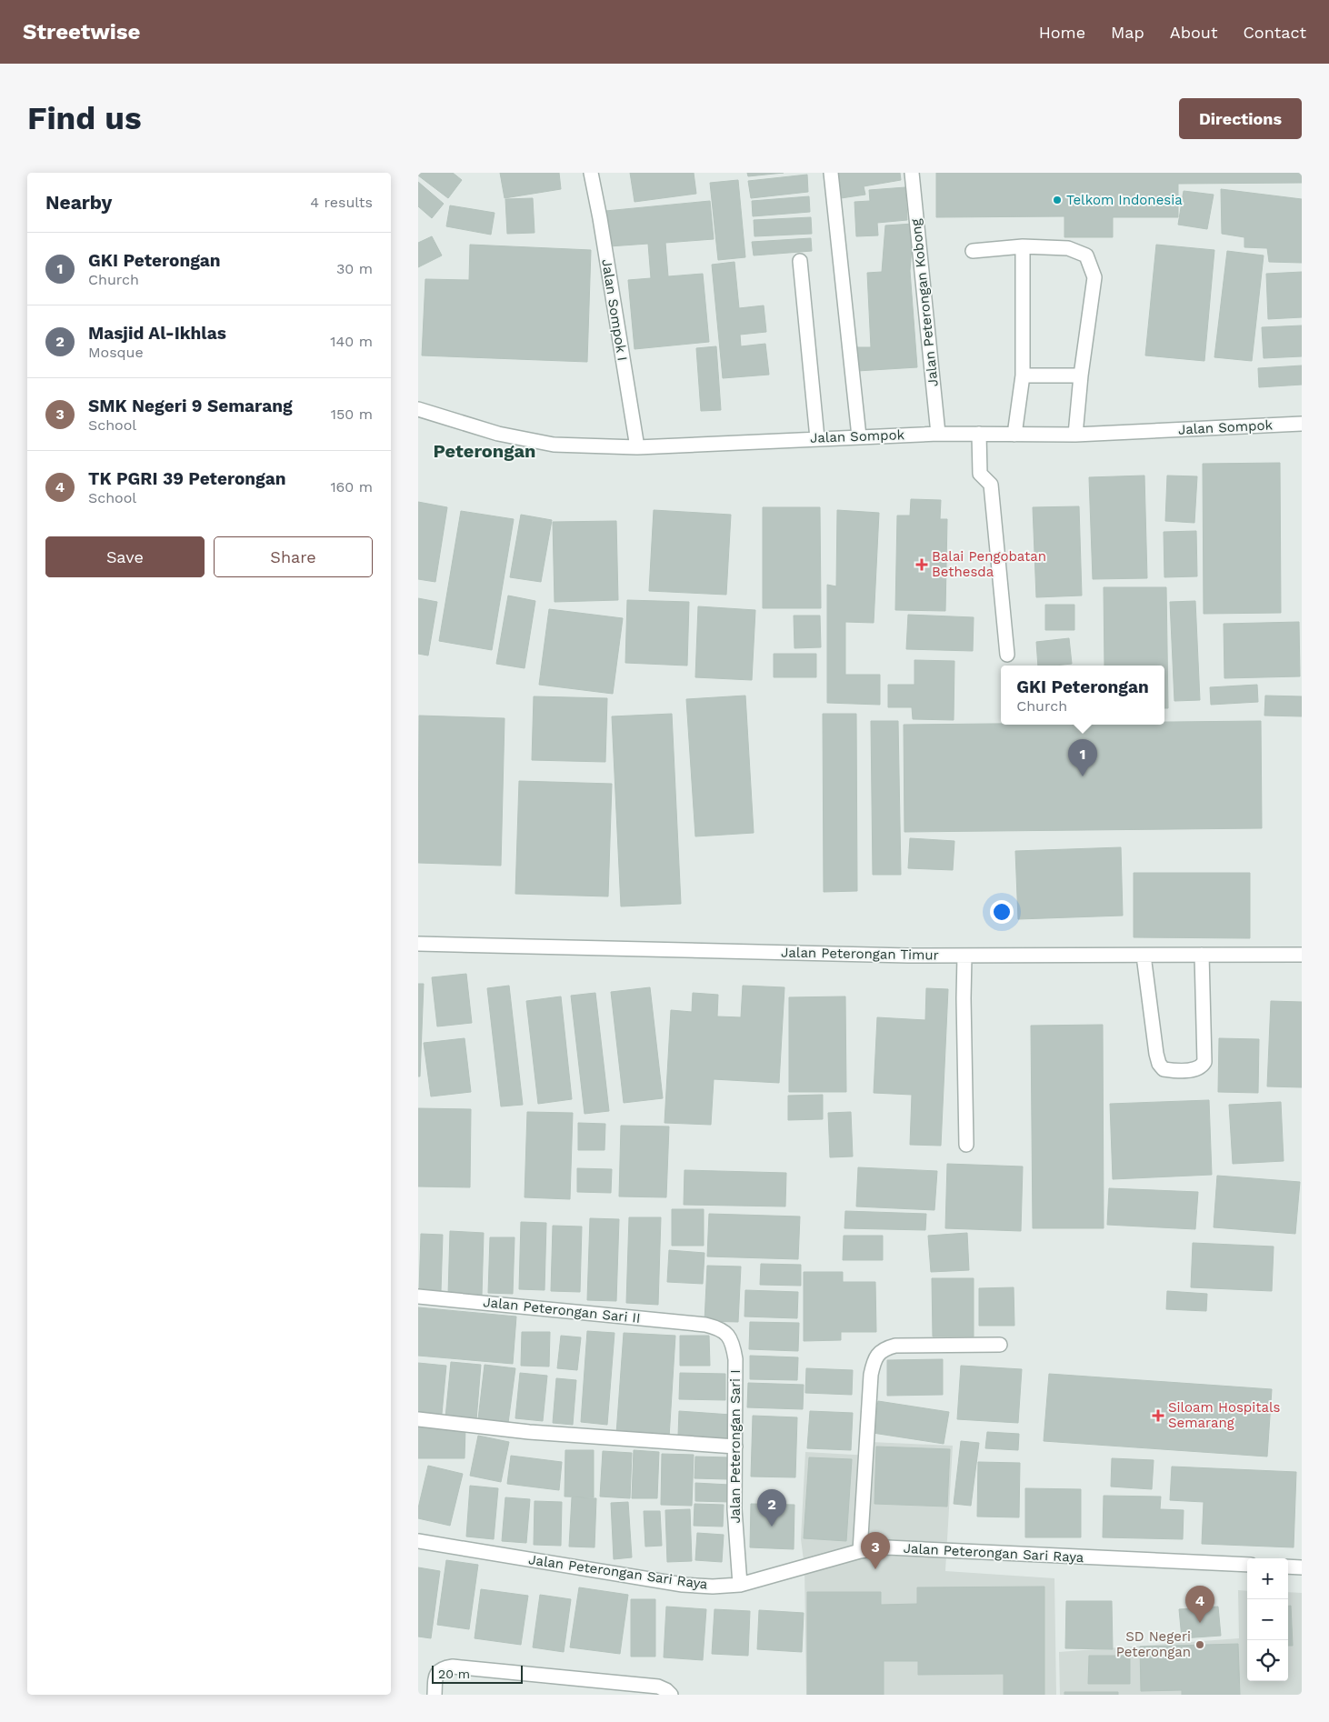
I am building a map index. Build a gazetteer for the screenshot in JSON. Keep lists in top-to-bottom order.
{
  "streets": {
    "street": [
      "Jalan Peterongan Kobong",
      "Jalan Sompok I",
      "Jalan Sompok",
      "Jalan Peterongan Timur",
      "Jalan Peterongan Sari II",
      "Jalan Peterongan Sari I",
      "Jalan Peterongan Sari Raya"
    ]
  },
  "crossings": [
    ["Jalan Peterongan Kobong", "Jalan Sompok"],
    ["Jalan Sompok I", "Jalan Sompok"],
    ["Jalan Peterongan Sari II", "Jalan Peterongan Sari I"],
    ["Jalan Peterongan Sari I", "Jalan Peterongan Sari Raya"]
  ],
  "districts": ["Peterongan"],
  "places": {
    "other": ["Telkom Indonesia", "SD Negeri Peterongan"],
    "health": ["Balai Pengobatan Bethesda", "Siloam Hospitals Semarang"]
  },
  "scale_bar": "20 m",
  "page": {
    "header": "Streetwise",
    "nav": [
      "Home",
      "Map",
      "About",
      "Contact"
    ],
    "buttons": [
      "Directions",
      ["Save", "Share"]
    ],
    "title": "Find us",
    "heading": ["Nearby", "4 results"],
    "list": [
      {
        "mark": "1",
        "name": "GKI Peterongan",
        "note": "Church",
        "value": "30 m"
      },
      {
        "mark": "2",
        "name": "Masjid Al-Ikhlas",
        "note": "Mosque",
        "value": "140 m"
      },
      {
        "mark": "3",
        "name": "SMK Negeri 9 Semarang",
        "note": "School",
        "value": "150 m"
      },
      {
        "mark": "4",
        "name": "TK PGRI 39 Peterongan",
        "note": "School",
        "value": "160 m"
      }
    ],
    "popup": ["GKI Peterongan", "Church"],
    "pins": [
      "1",
      "2",
      "3",
      "4"
    ],
    "map_buttons": ["+", "−"],
    "scale": "20 m"
  }
}
